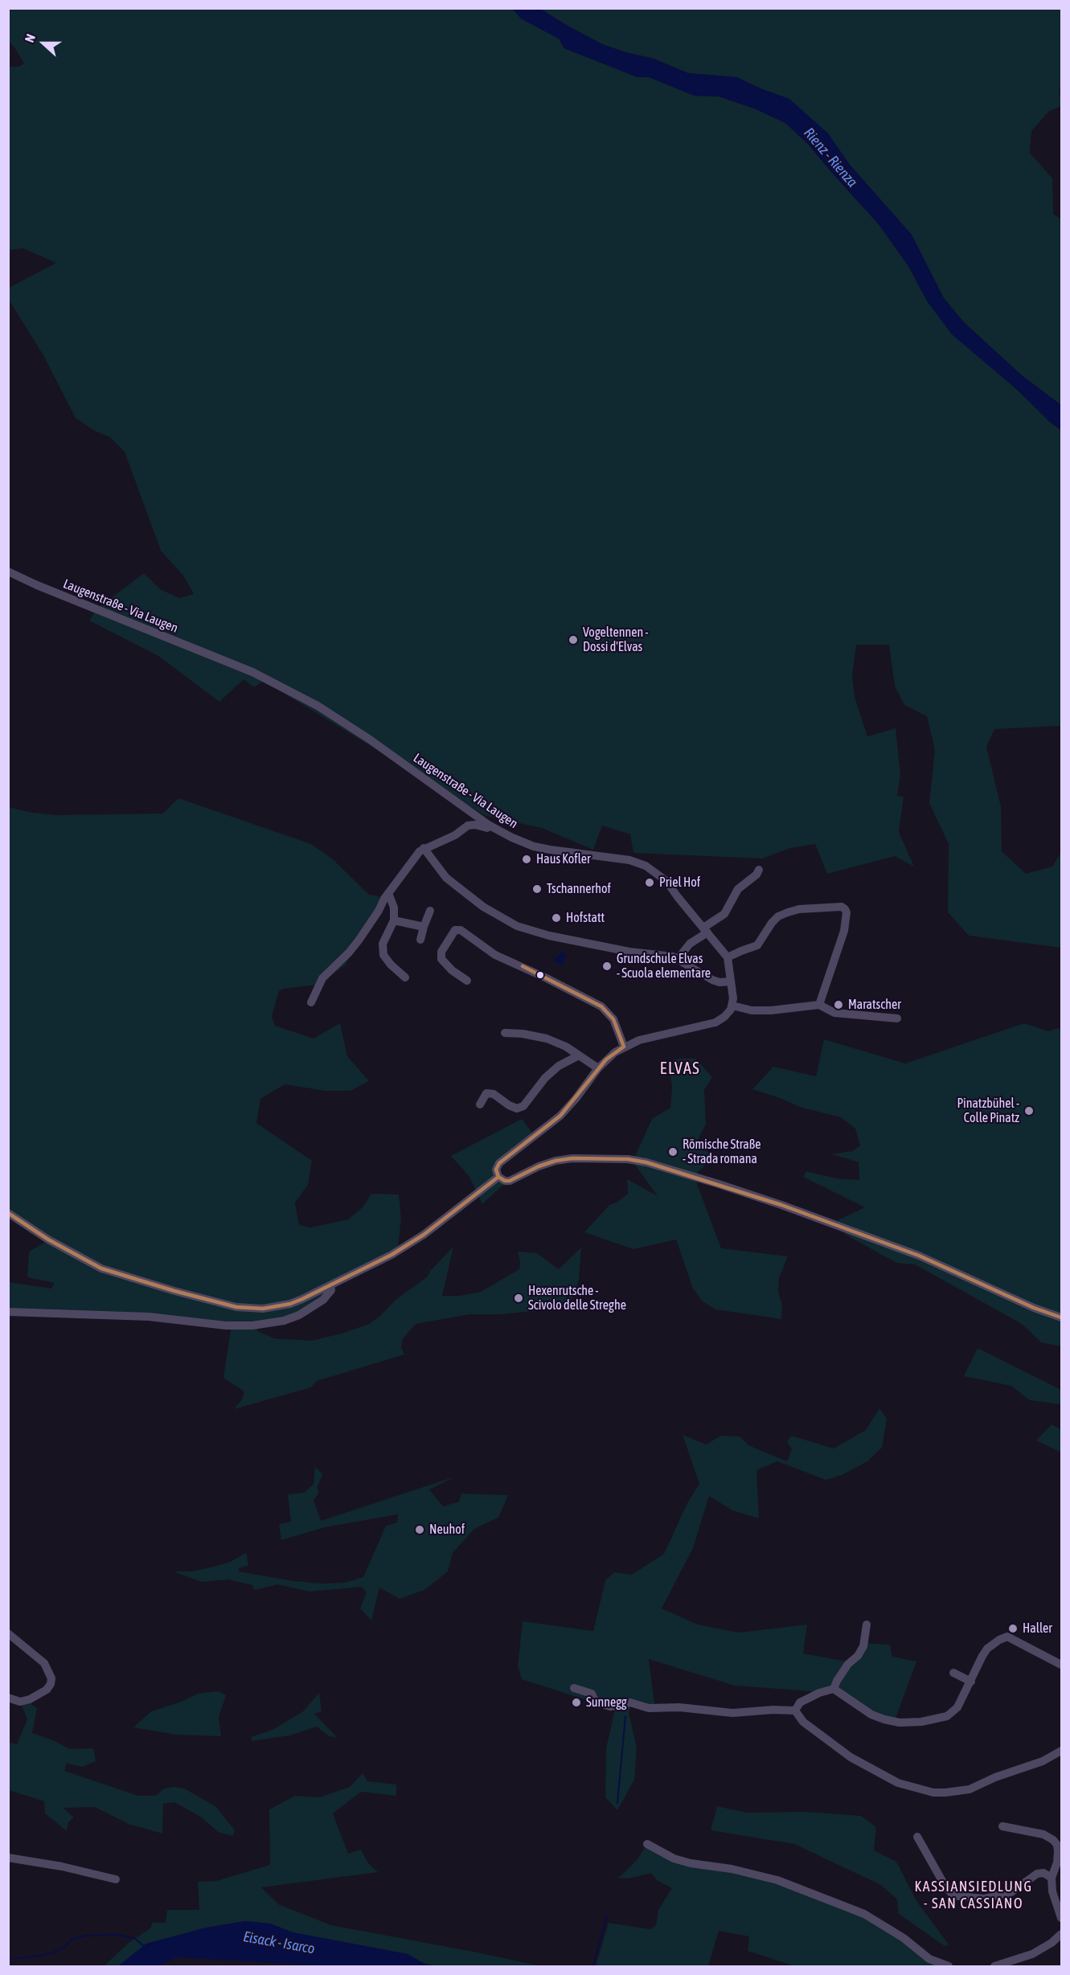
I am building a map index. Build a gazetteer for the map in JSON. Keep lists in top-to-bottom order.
{
  "streets": {
    "street": ["Laugenstraße - Via Laugen"]
  },
  "districts": ["ELVAS", "KASSIANSIEDLUNG - SAN CASSIANO"],
  "water": ["Rienz - Rienza", "Eisack - Isarco"],
  "places": [
    "Vogeltennen - Dossi d'Elvas",
    "Haus Kofler",
    "Priel Hof",
    "Tschannerhof",
    "Hofstatt",
    "Grundschule Elvas - Scuola elementare",
    "Maratscher",
    "Pinatzbühel - Colle Pinatz",
    "Römische Straße - Strada romana",
    "Hexenrutsche - Scivolo delle Streghe",
    "Neuhof",
    "Haller",
    "Sunnegg"
  ],
  "north": "left"
}
